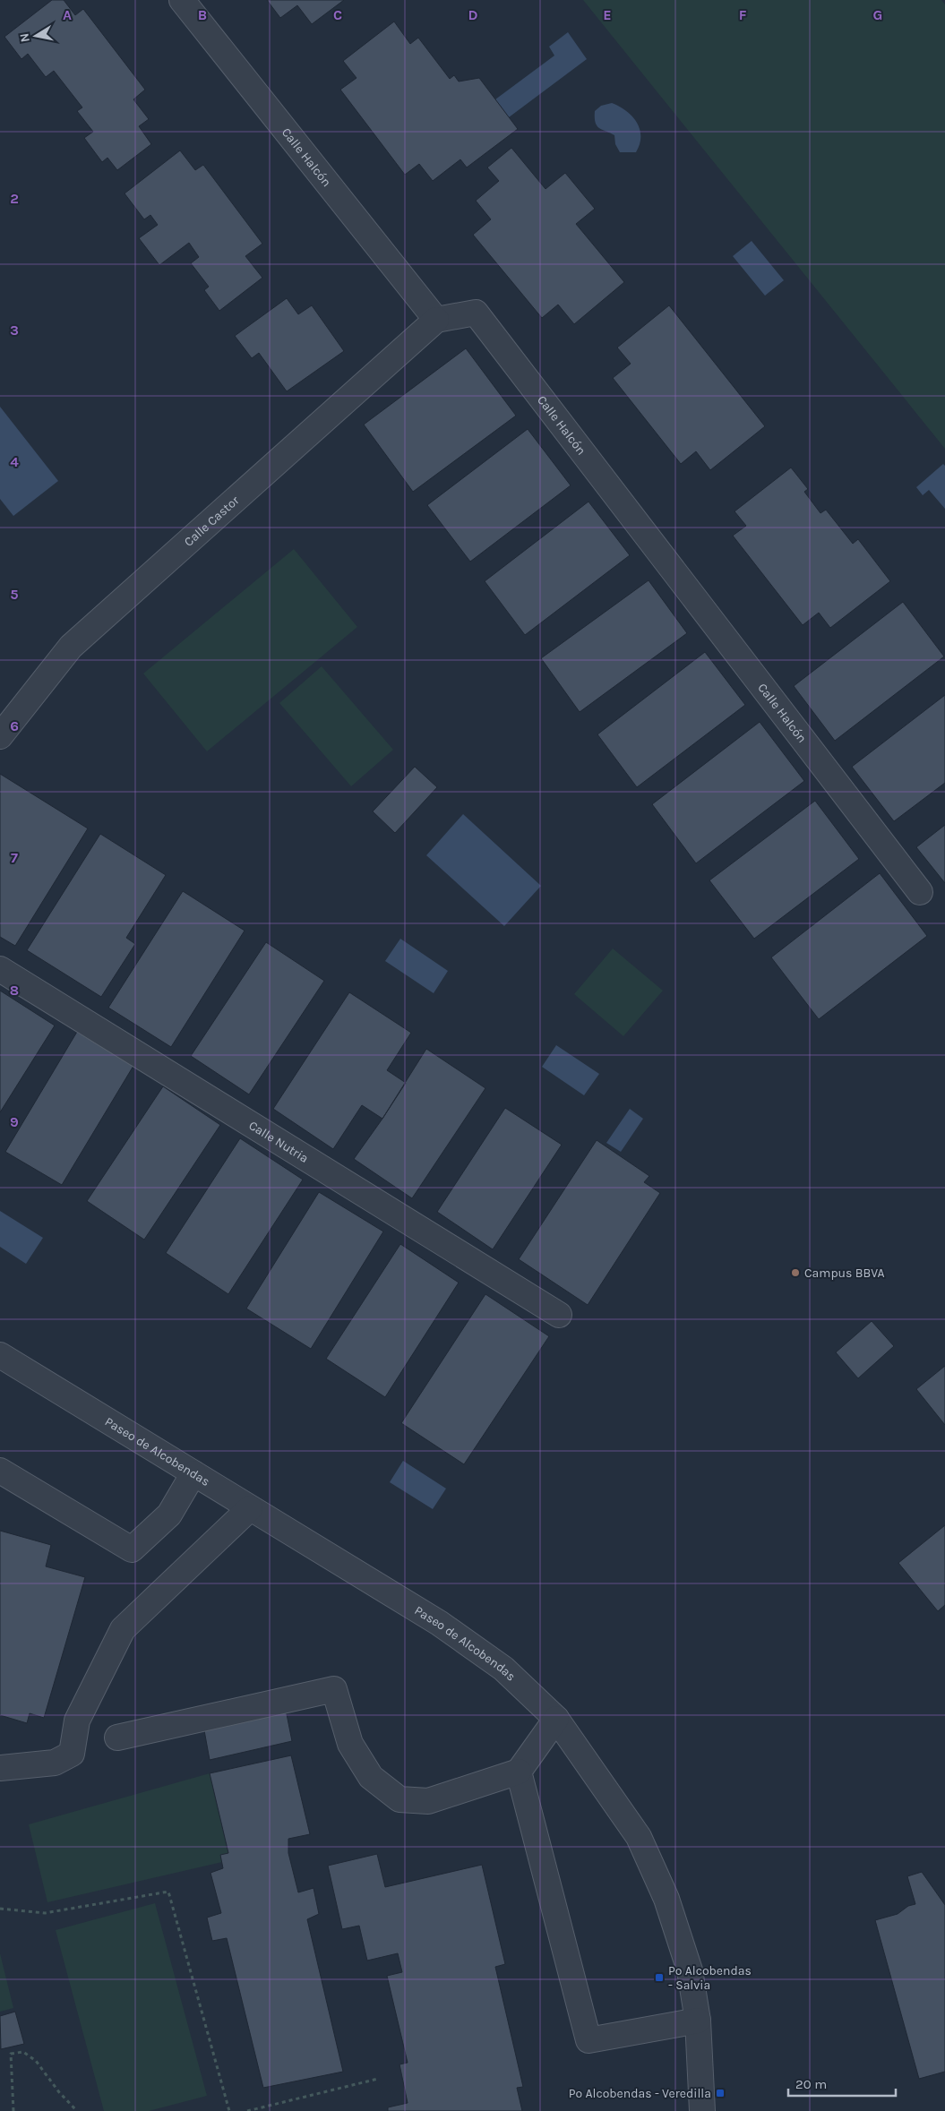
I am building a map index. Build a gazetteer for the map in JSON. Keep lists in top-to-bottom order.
{
  "streets": {
    "street": [
      "Calle Halcón",
      "Calle Castor",
      "Calle Nutria",
      "Paseo de Alcobendas"
    ]
  },
  "crossings": [
    ["Calle Halcón", "Calle Castor"]
  ],
  "places": {
    "other": ["Campus BBVA"],
    "transit": ["Pº Alcobendas - Salvia", "Pº Alcobendas - Veredilla"]
  },
  "scale_bar": "20 m",
  "north": "left",
  "grid": {
    "columns": [
      "A",
      "B",
      "C",
      "D",
      "E",
      "F",
      "G"
    ],
    "rows": [
      "2",
      "3",
      "4",
      "5",
      "6",
      "7",
      "8",
      "9"
    ]
  }
}
